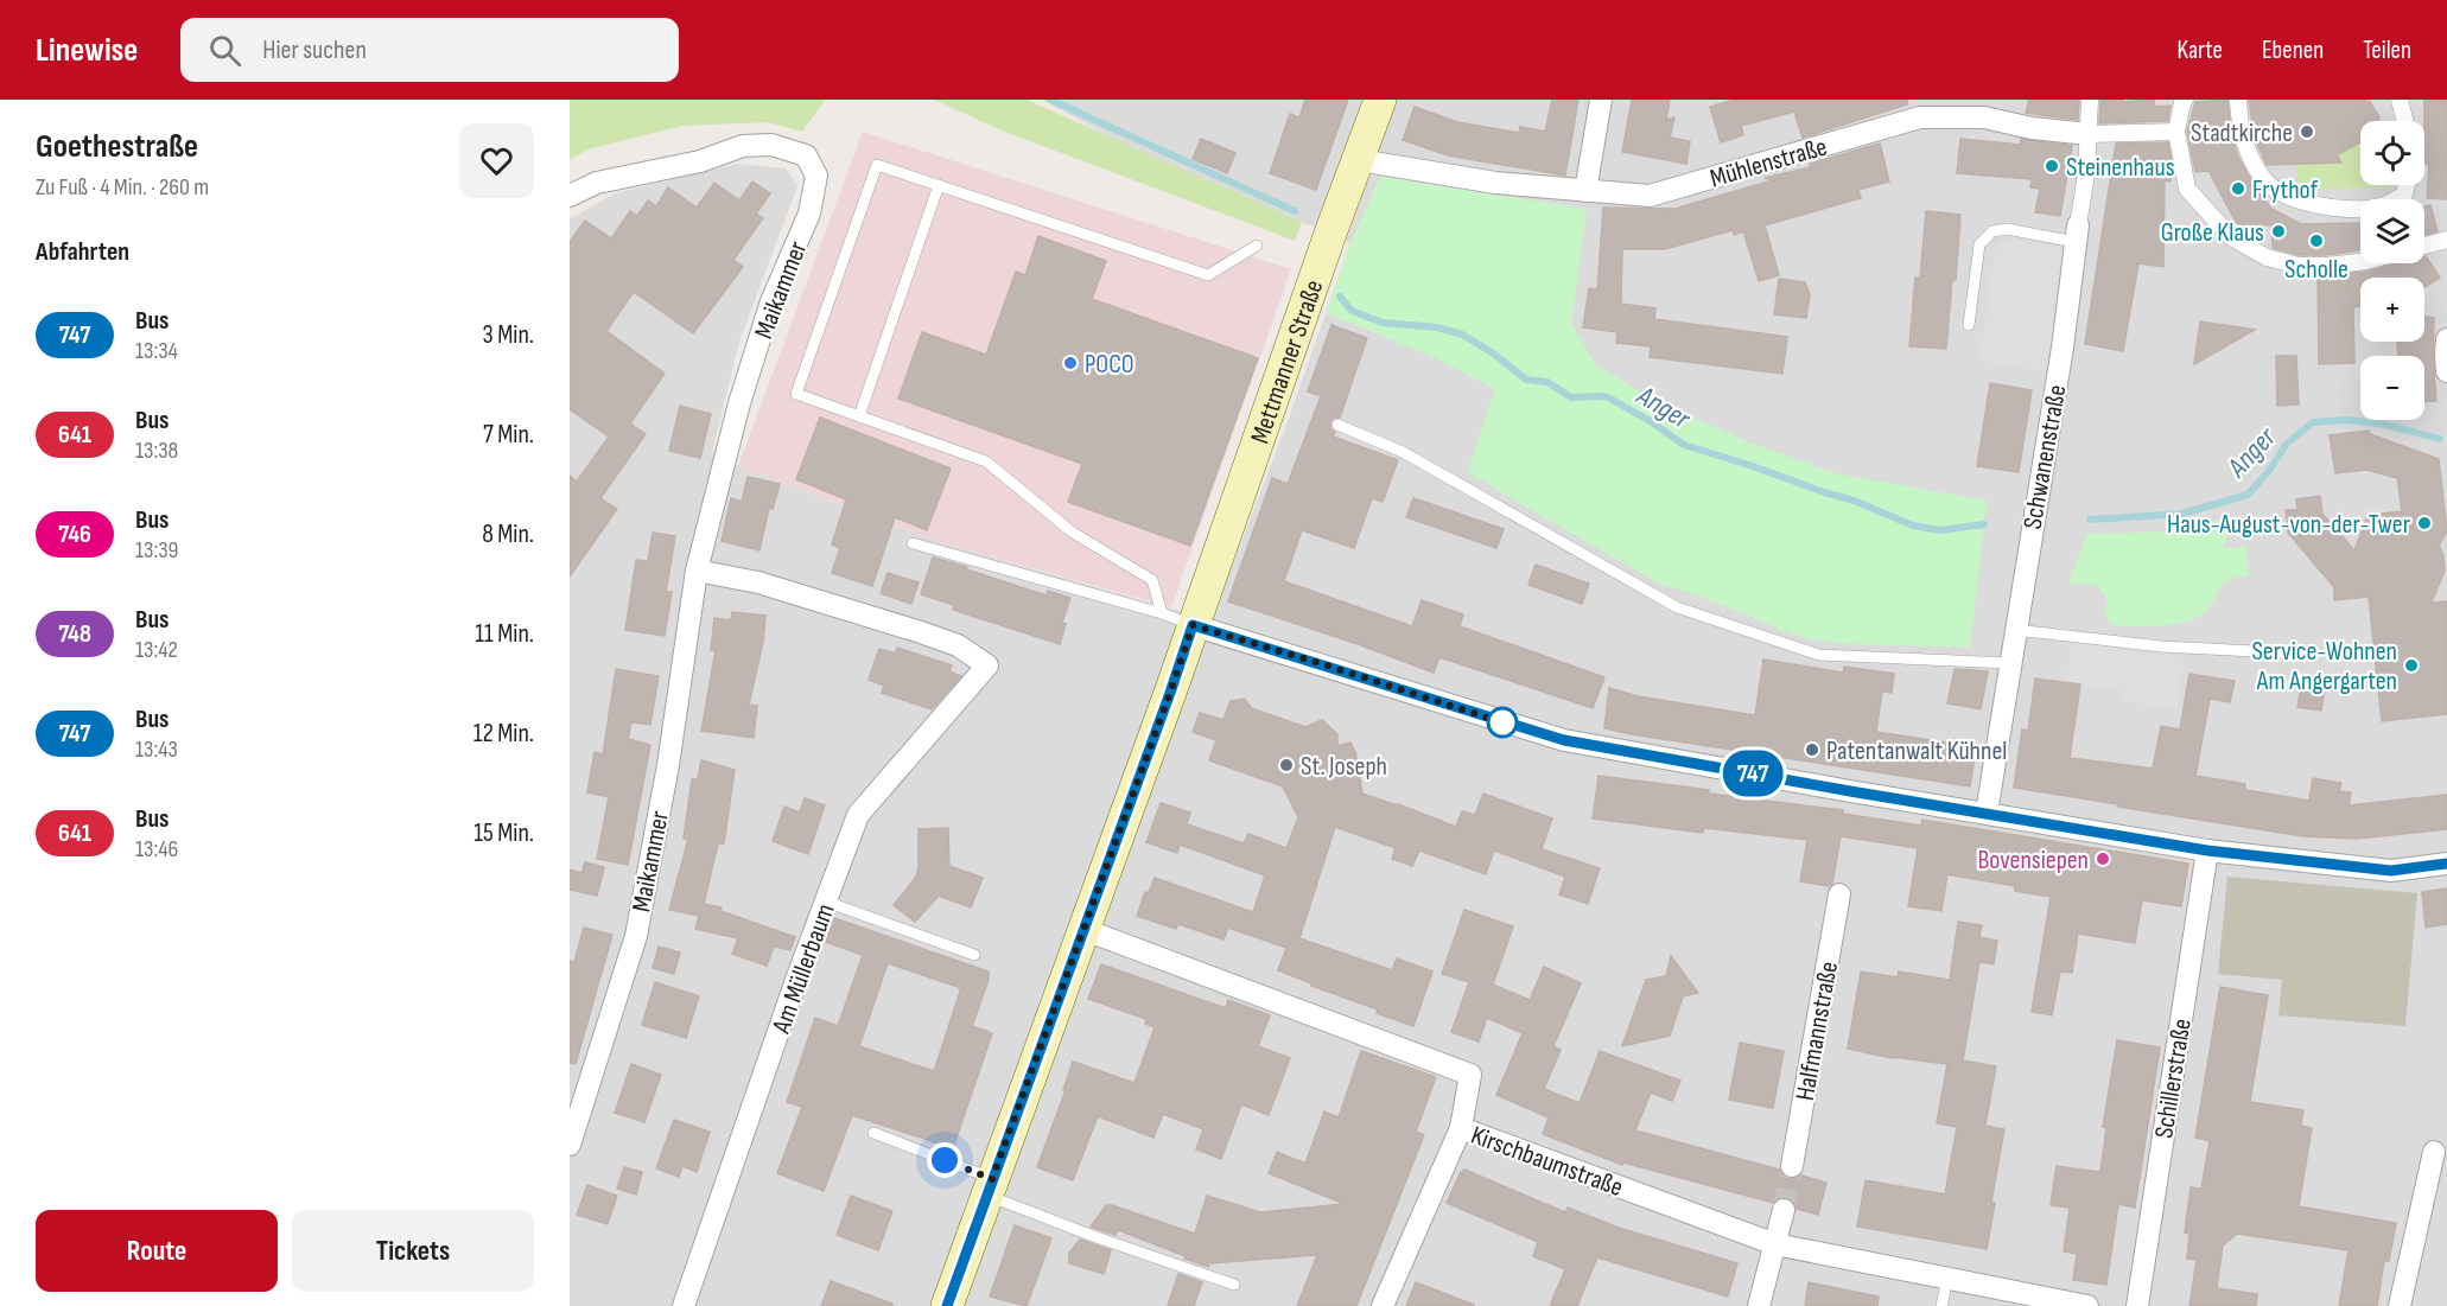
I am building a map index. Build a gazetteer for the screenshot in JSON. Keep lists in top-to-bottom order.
{
  "streets": {
    "main road": ["Mettmanner Straße"],
    "street": [
      "Mühlenstraße",
      "Maikammer",
      "Schwanenstraße",
      "Am Müllerbaum",
      "Halfmannstraße",
      "Schillerstraße",
      "Kirschbaumstraße"
    ]
  },
  "crossings": [
    ["Mühlenstraße", "Mettmanner Straße"],
    ["Mühlenstraße", "Schwanenstraße"],
    ["Maikammer", "Am Müllerbaum"],
    ["Mettmanner Straße", "Kirschbaumstraße"]
  ],
  "water": ["Anger"],
  "places": [
    "Stadtkirche",
    "Steinenhaus",
    "Frythof",
    "Große Klaus",
    "Scholle",
    "POCO",
    "Haus-August-von-der-Twer",
    "Service-Wohnen Am Angergarten",
    "Patentanwalt Kühnel",
    "St. Joseph",
    "Bovensiepen"
  ],
  "lines": ["bus line 747"],
  "page": {
    "header": "Linewise",
    "search": "Hier suchen",
    "nav": ["Karte", "Ebenen", "Teilen"],
    "heading": [
      ["Goethestraße", "Zu Fuß · 4 Min. · 260 m"],
      "Abfahrten"
    ],
    "on_map": "747",
    "map_buttons": ["+", "−"],
    "list": [
      {
        "mark": "747",
        "name": "Bus",
        "note": "13:34",
        "value": "3 Min."
      },
      {
        "mark": "641",
        "name": "Bus",
        "note": "13:38",
        "value": "7 Min."
      },
      {
        "mark": "746",
        "name": "Bus",
        "note": "13:39",
        "value": "8 Min."
      },
      {
        "mark": "748",
        "name": "Bus",
        "note": "13:42",
        "value": "11 Min."
      },
      {
        "mark": "747",
        "name": "Bus",
        "note": "13:43",
        "value": "12 Min."
      },
      {
        "mark": "641",
        "name": "Bus",
        "note": "13:46",
        "value": "15 Min."
      }
    ],
    "buttons": ["Route", "Tickets"]
  }
}
